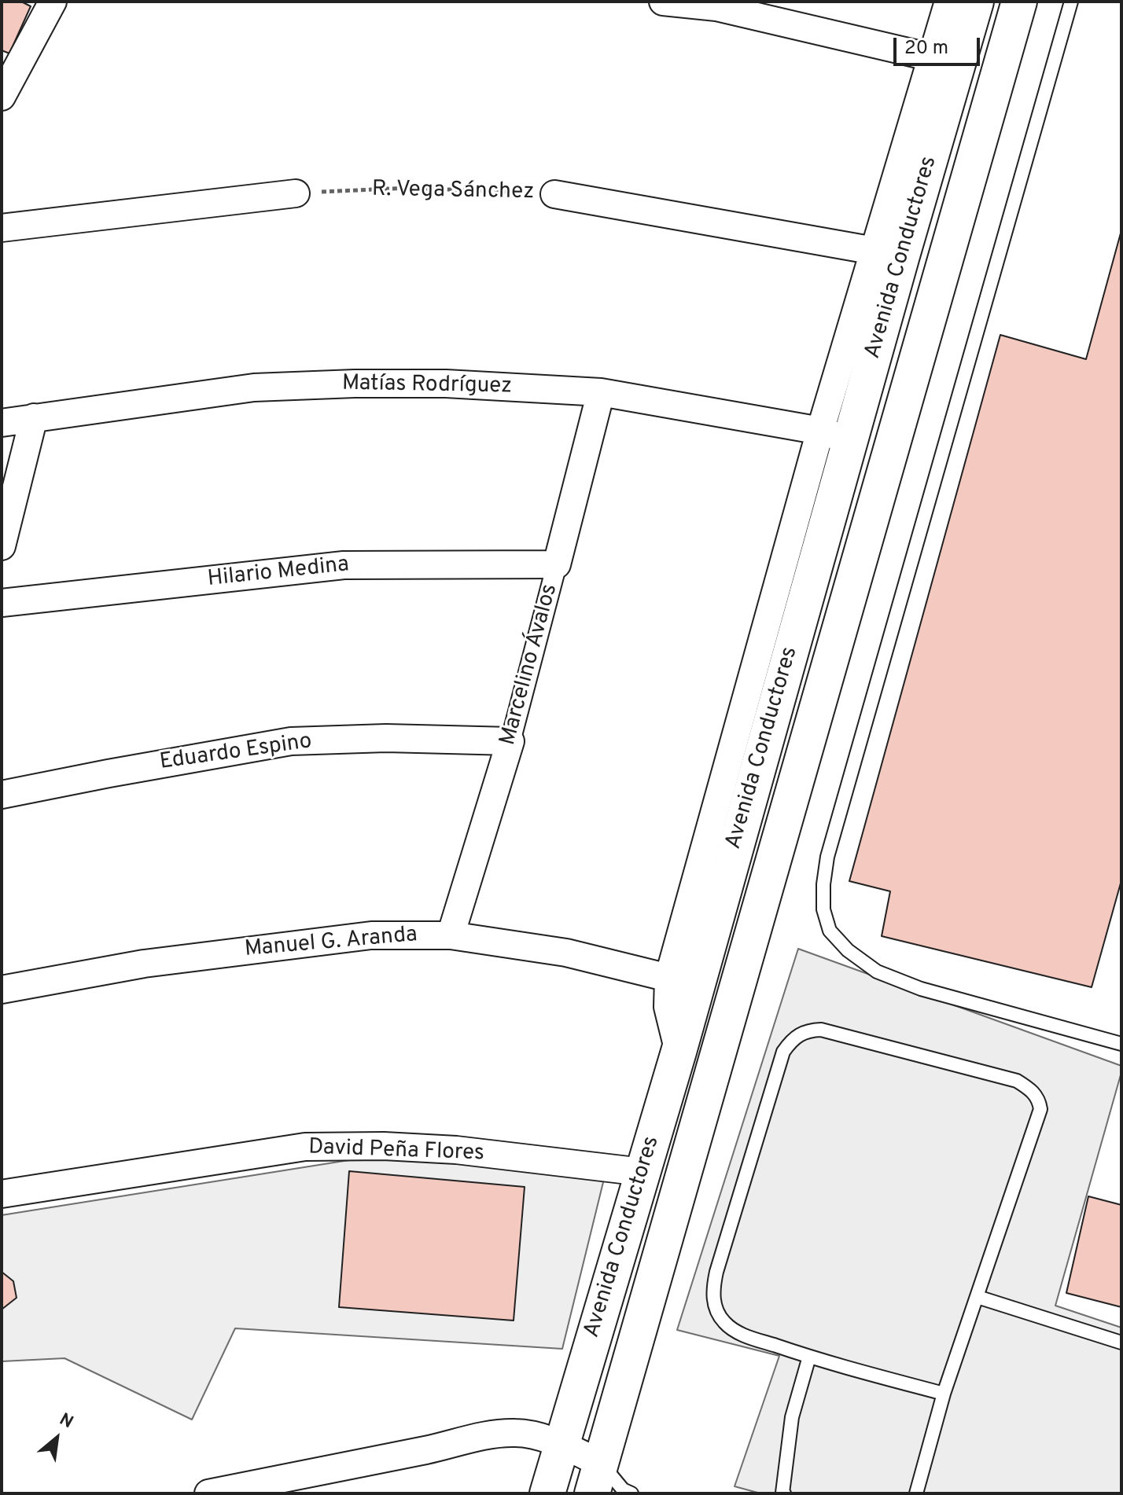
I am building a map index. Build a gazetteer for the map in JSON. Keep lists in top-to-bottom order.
{
  "streets": {
    "main road": ["Avenida Conductores"],
    "street": [
      "R. Vega Sánchez",
      "Matías Rodríguez",
      "Hilario Medina",
      "Marcelino Ávalos",
      "Eduardo Espino",
      "Manuel G. Aranda",
      "David Peña Flores"
    ]
  },
  "crossings": [
    ["R. Vega Sánchez", "Avenida Conductores"],
    ["Avenida Conductores", "Matías Rodríguez"],
    ["Avenida Conductores", "Manuel G. Aranda"],
    ["Avenida Conductores", "David Peña Flores"],
    ["Matías Rodríguez", "Marcelino Ávalos"],
    ["Hilario Medina", "Marcelino Ávalos"],
    ["Marcelino Ávalos", "Eduardo Espino"],
    ["Marcelino Ávalos", "Manuel G. Aranda"]
  ],
  "scale_bar": "20 m",
  "north": "top right"
}
